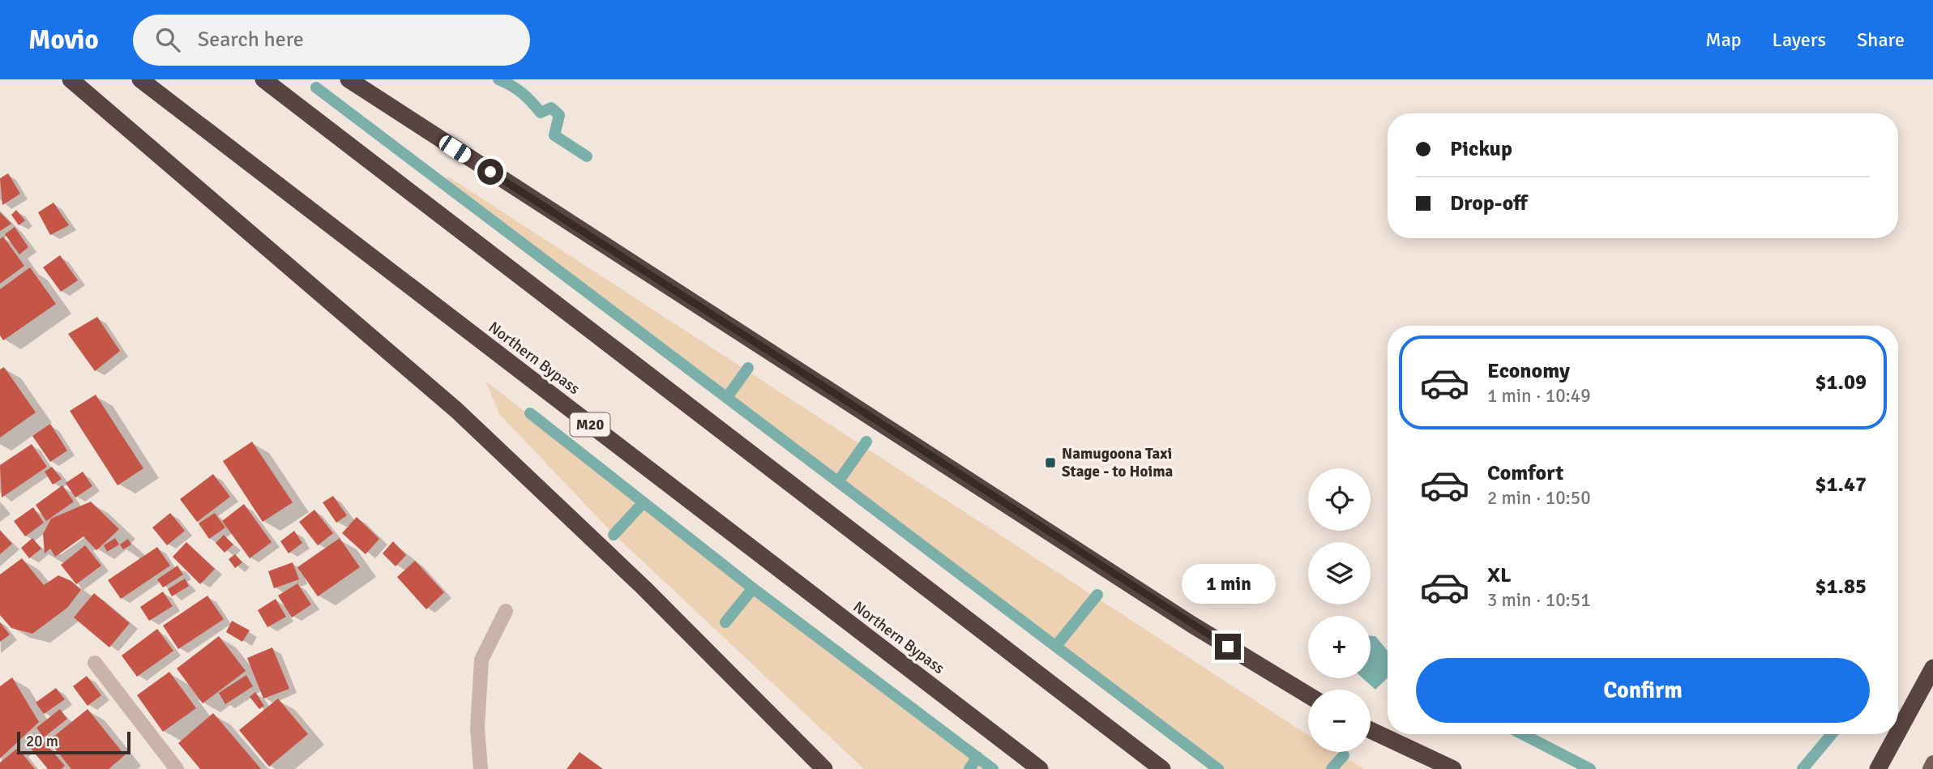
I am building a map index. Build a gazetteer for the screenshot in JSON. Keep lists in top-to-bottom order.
{
  "streets": {
    "highway": ["Northern Bypass", "M20"]
  },
  "places": {
    "transit": ["Namugoona Taxi Stage - to Hoima"]
  },
  "scale_bar": "20 m",
  "page": {
    "header": "Movio",
    "search": "Search here",
    "nav": ["Map", "Layers", "Share"],
    "banner": ["Pickup", "Drop-off"],
    "list": [
      {
        "name": "Economy",
        "note": "1 min · 10:49",
        "value": "$1.09"
      },
      {
        "name": "Comfort",
        "note": "2 min · 10:50",
        "value": "$1.47"
      },
      {
        "name": "XL",
        "note": "3 min · 10:51",
        "value": "$1.85"
      }
    ],
    "map_buttons": ["+", "−"],
    "bubble": "1 min",
    "buttons": "Confirm",
    "scale": "20 m"
  }
}
